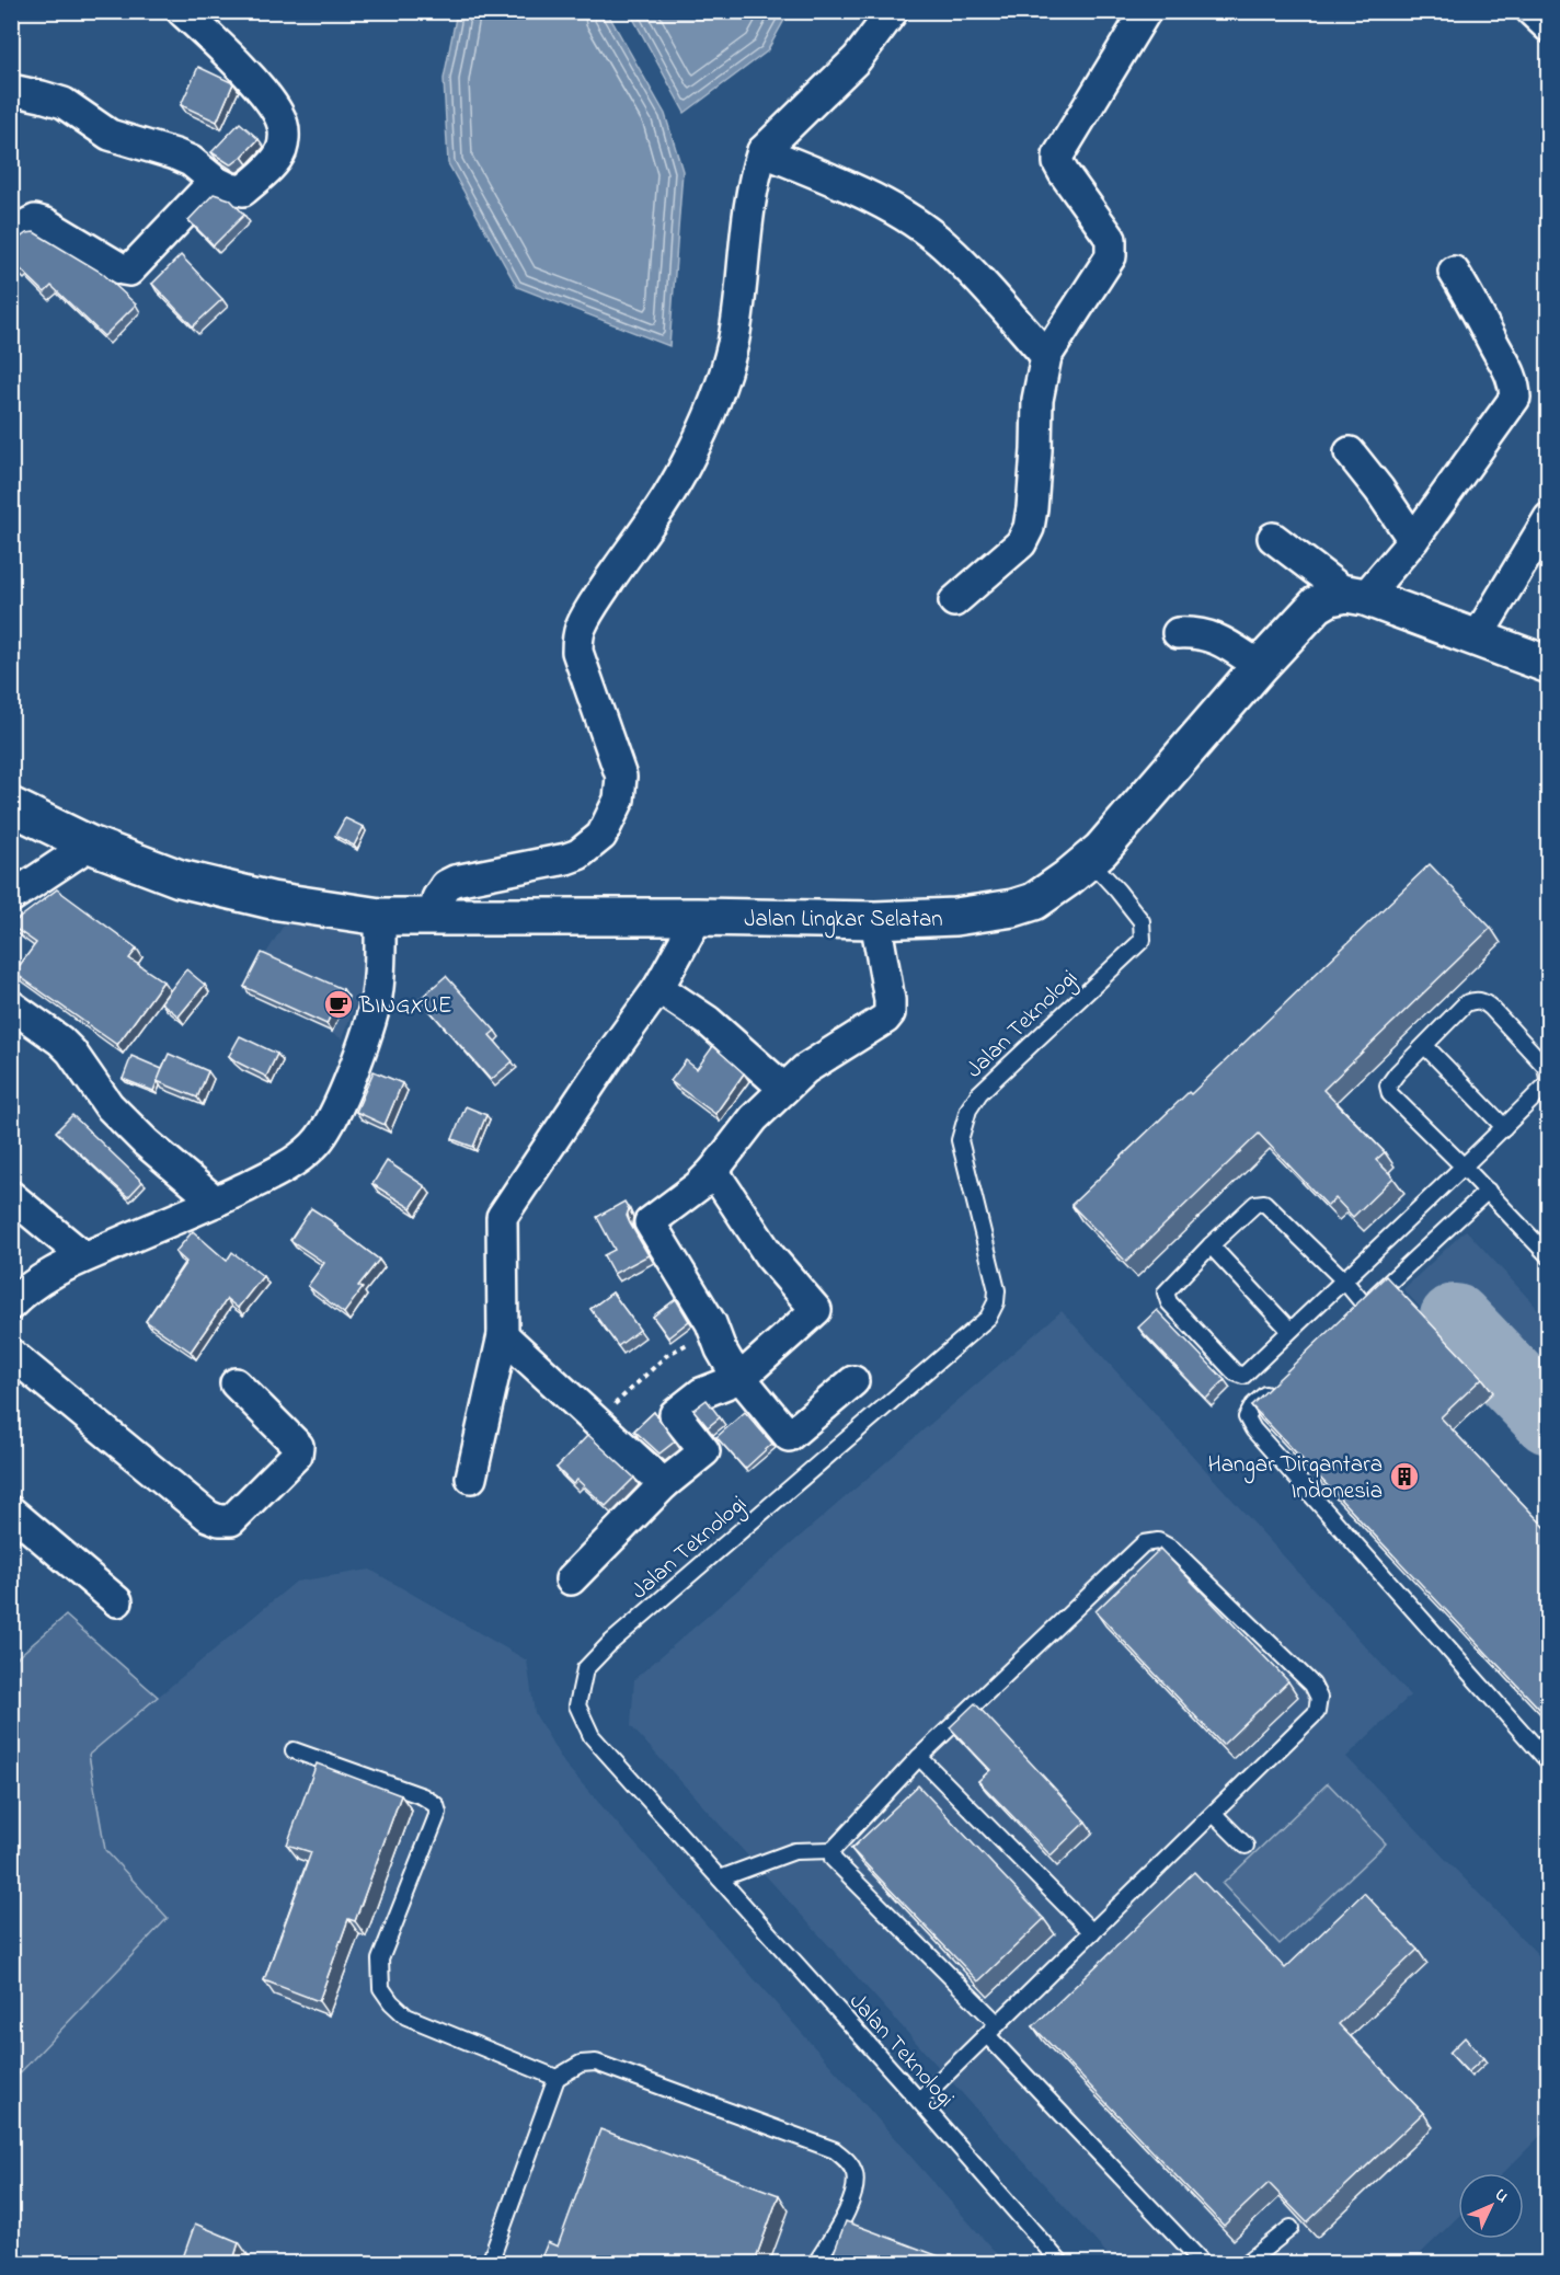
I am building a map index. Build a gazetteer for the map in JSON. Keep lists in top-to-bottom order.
{
  "streets": {
    "main road": ["Jalan Lingkar Selatan"],
    "lane": ["Jalan Teknologi"]
  },
  "crossings": [
    ["Jalan Lingkar Selatan", "Jalan Teknologi"]
  ],
  "places": {
    "cafe": ["BINGXUE"],
    "building": ["Hangar Dirgantara Indonesia"]
  },
  "north": "top right"
}
